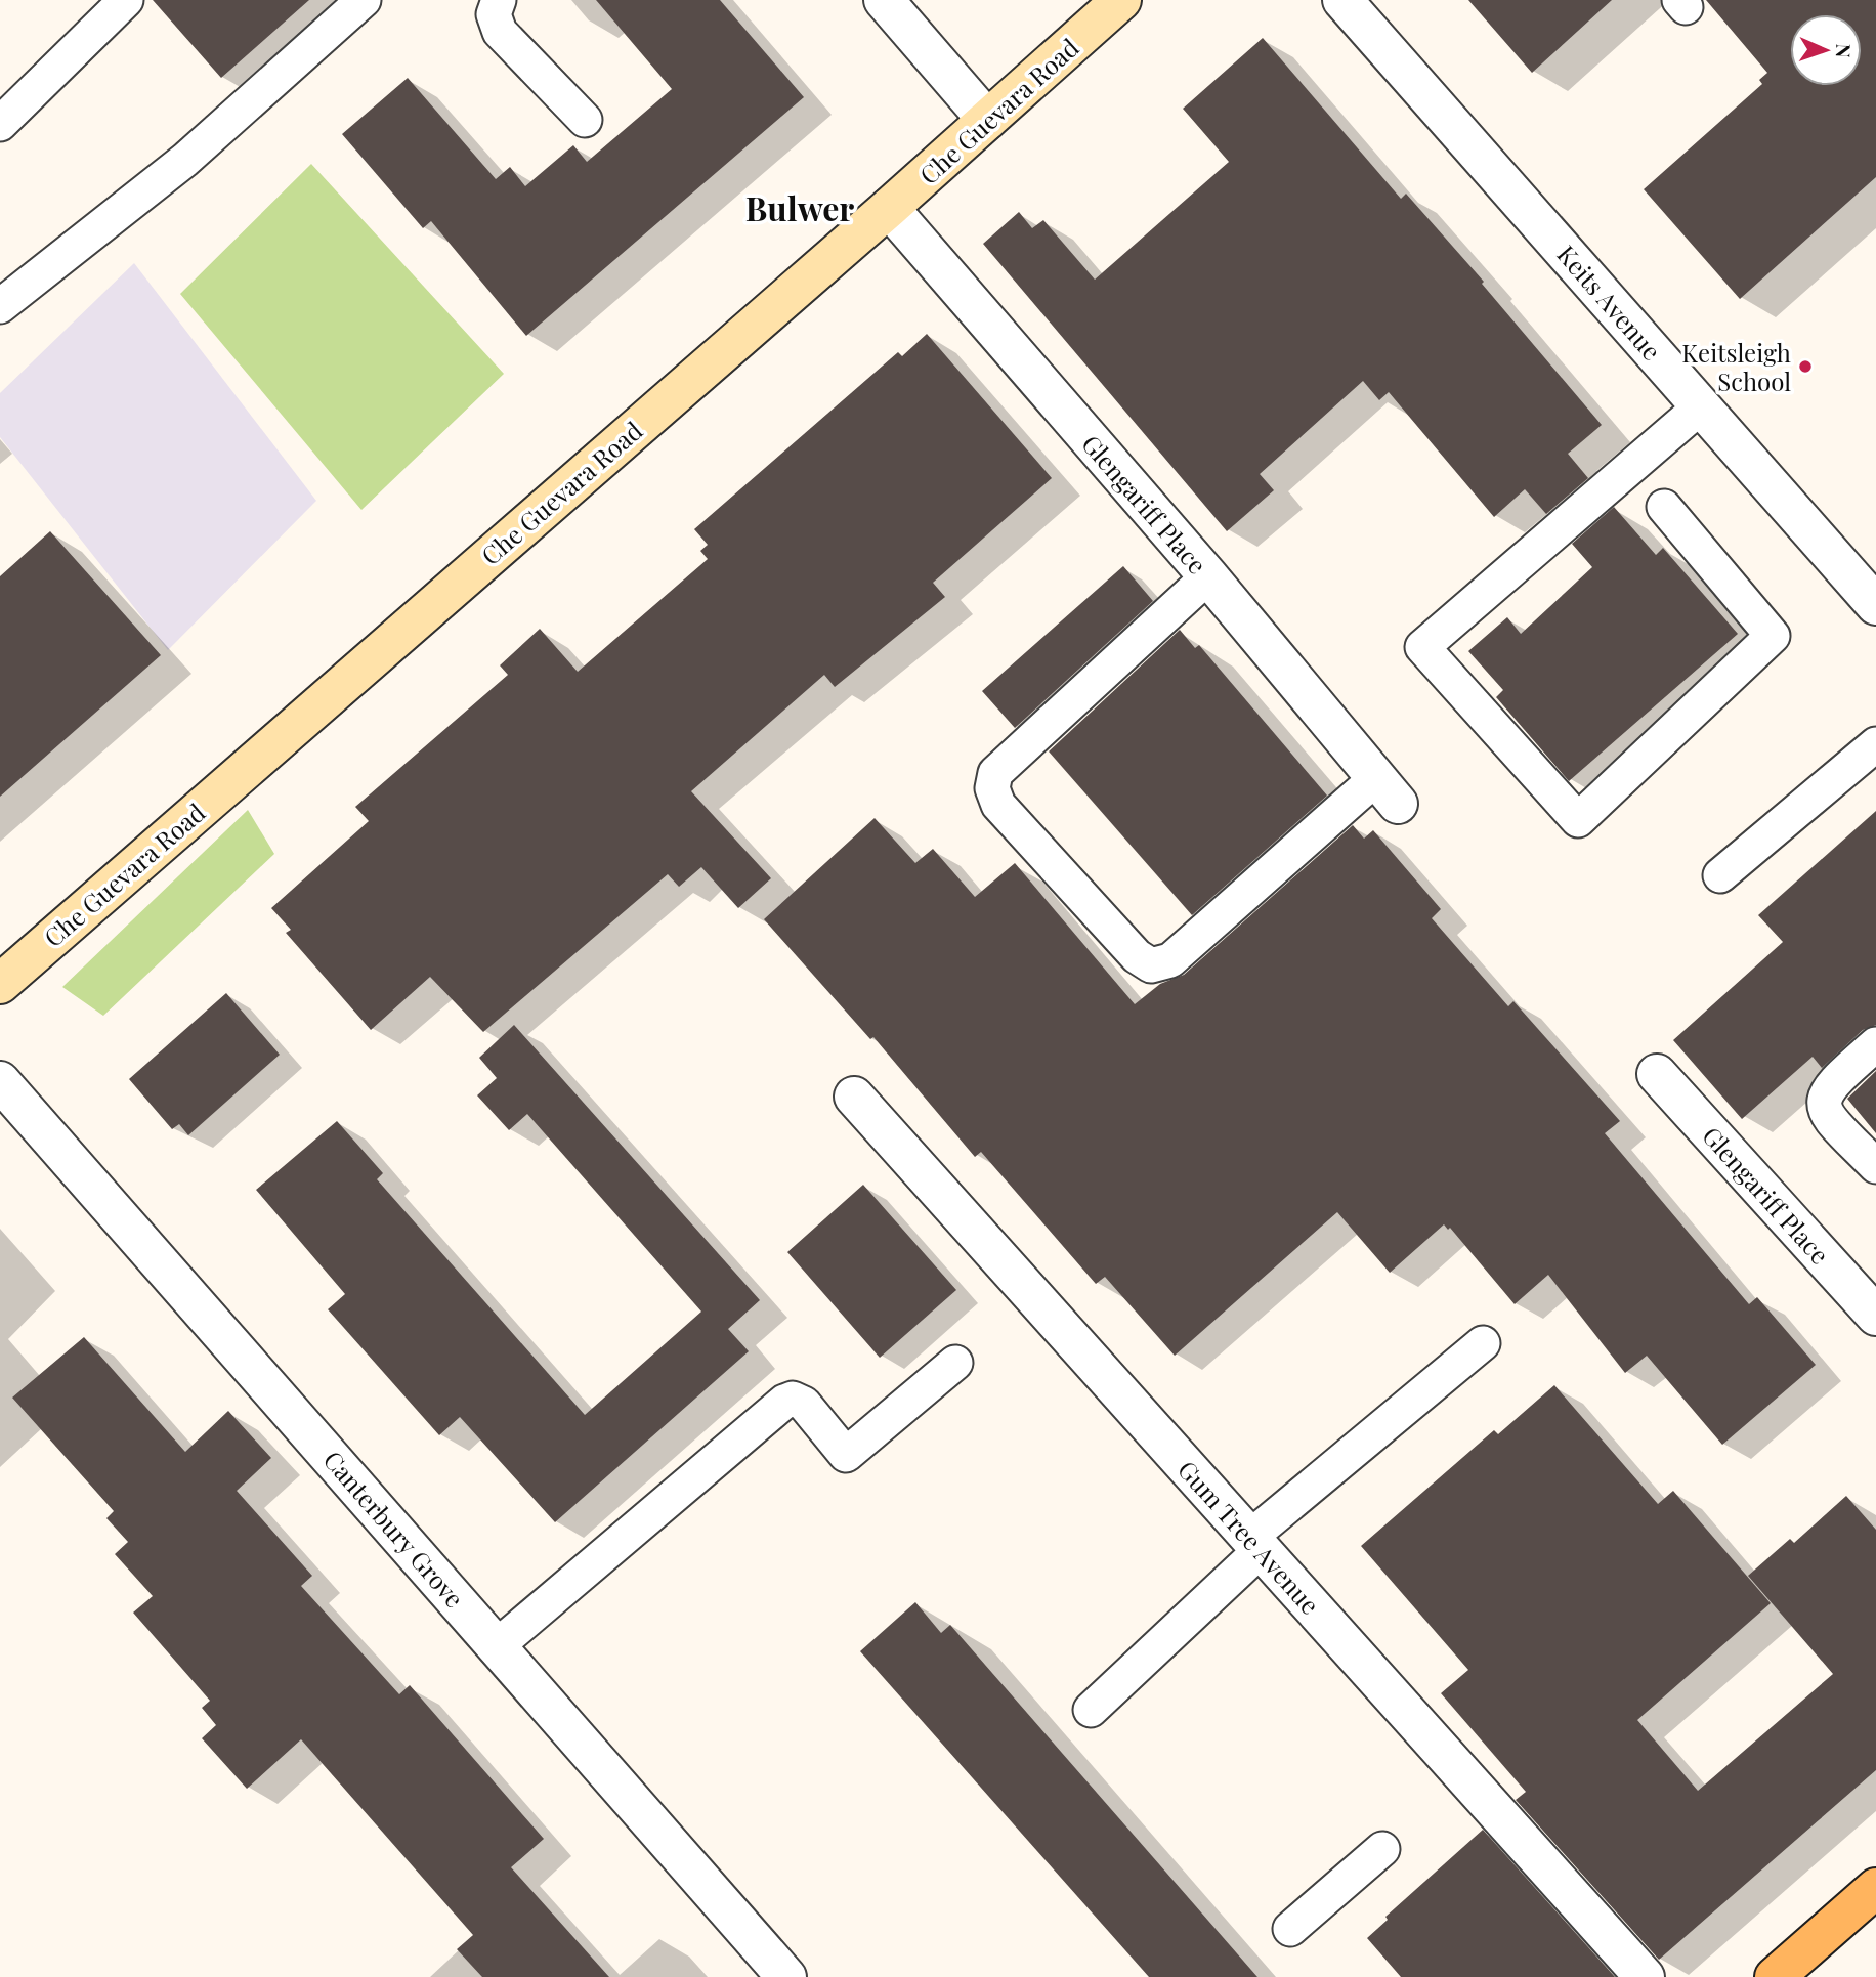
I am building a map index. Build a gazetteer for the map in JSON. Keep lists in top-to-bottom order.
{
  "streets": {
    "main road": ["Che Guevara Road"],
    "street": [
      "Keits Avenue",
      "Glengariff Place",
      "Canterbury Grove",
      "Gum Tree Avenue"
    ]
  },
  "crossings": [
    ["Che Guevara Road", "Glengariff Place"]
  ],
  "districts": ["Bulwer"],
  "places": ["Keitsleigh School"],
  "north": "right"
}
